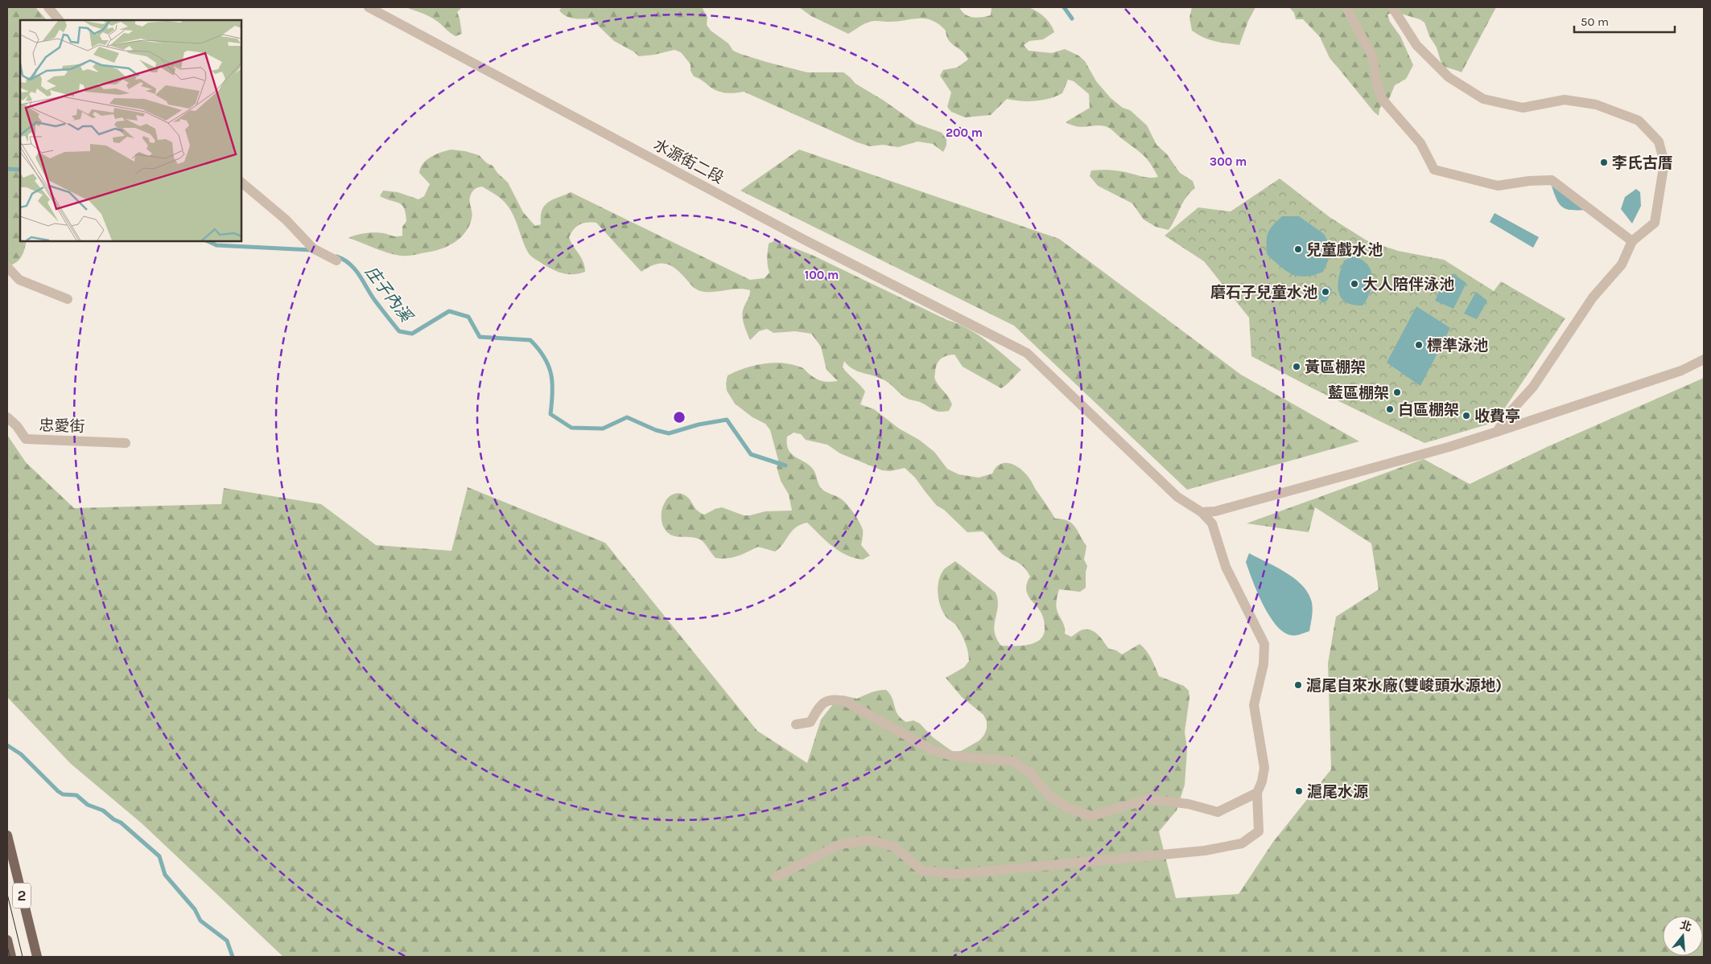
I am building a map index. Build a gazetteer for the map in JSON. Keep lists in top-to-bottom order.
{
  "streets": {
    "main road": ["2"],
    "street": ["水源街二段", "忠愛街"]
  },
  "water": ["庄子內溪"],
  "places": [
    "李氏古厝",
    "兒童戲水池",
    "大人陪伴泳池",
    "磨石子兒童水池",
    "標準泳池",
    "黃區棚架",
    "藍區棚架",
    "白區棚架",
    "收費亭",
    "滬尾自來水廠(雙峻頭水源地)",
    "滬尾水源"
  ],
  "scale_bar": "50 m",
  "north": "top",
  "rings": ["200 m", "300 m", "100 m"]
}
